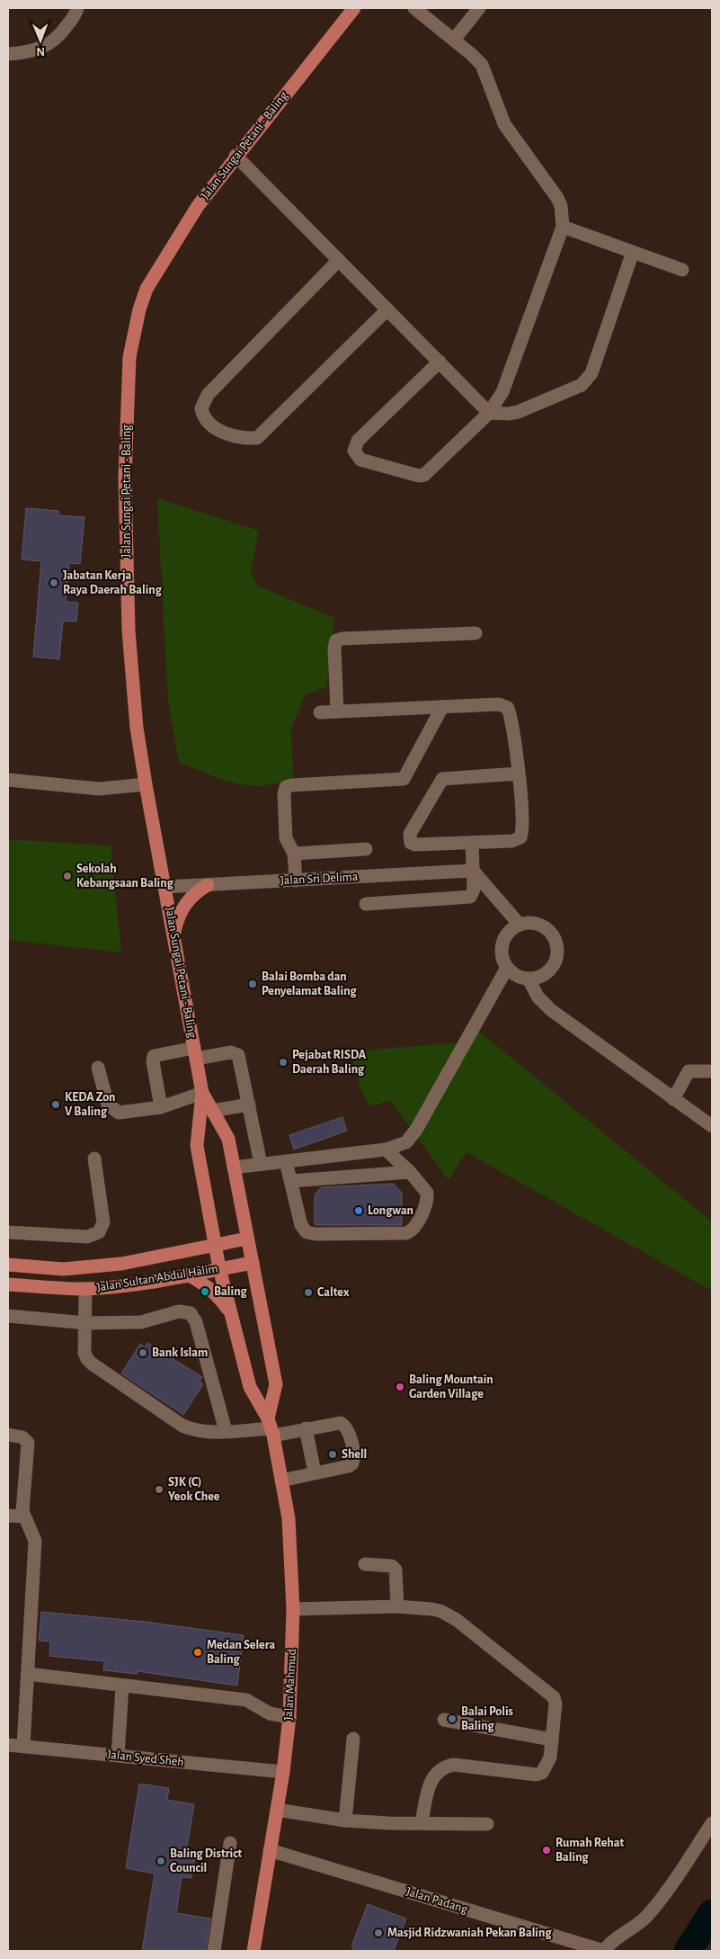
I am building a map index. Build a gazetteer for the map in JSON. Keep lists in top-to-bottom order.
{
  "streets": {
    "main road": ["Jalan Sungai Petani - Baling", "Jalan Sultan Abdul Halim", "Jalan Mahmud"],
    "street": ["Jalan Sri Delima", "Jalan Syed Sheh", "Jalan Padang"]
  },
  "crossings": [
    ["Jalan Sungai Petani - Baling", "Jalan Sri Delima"],
    ["Jalan Sungai Petani - Baling", "Jalan Sultan Abdul Halim"],
    ["Jalan Sungai Petani - Baling", "Jalan Mahmud"],
    ["Jalan Sultan Abdul Halim", "Jalan Mahmud"],
    ["Jalan Mahmud", "Jalan Syed Sheh"],
    ["Jalan Mahmud", "Jalan Padang"]
  ],
  "places": [
    "Jabatan Kerja Raya Daerah Baling",
    "Sekolah Kebangsaan Baling",
    "Balai Bomba dan Penyelamat Baling",
    "Pejabat RISDA Daerah Baling",
    "KEDA Zon V Baling",
    "Longwan",
    "Baling",
    "Caltex",
    "Bank Islam",
    "Baling Mountain Garden Village",
    "Shell",
    "SJK (C) Yeok Chee",
    "Medan Selera Baling",
    "Balai Polis Baling",
    "Rumah Rehat Baling",
    "Baling District Council",
    "Masjid Ridzwaniah Pekan Baling"
  ],
  "north": "bottom"
}
